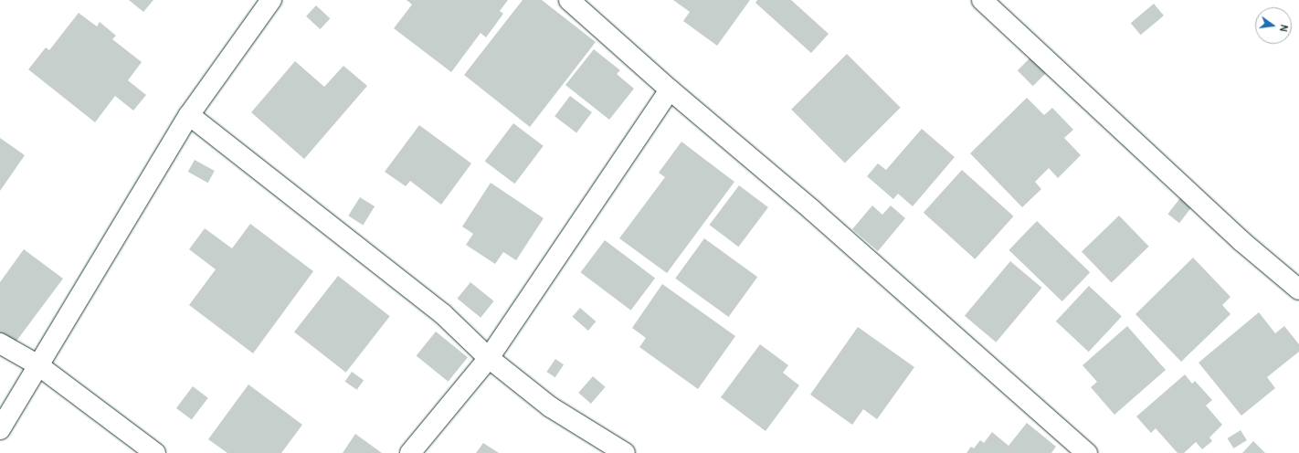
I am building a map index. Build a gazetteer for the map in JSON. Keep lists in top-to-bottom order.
{
  "north": "right"
}
